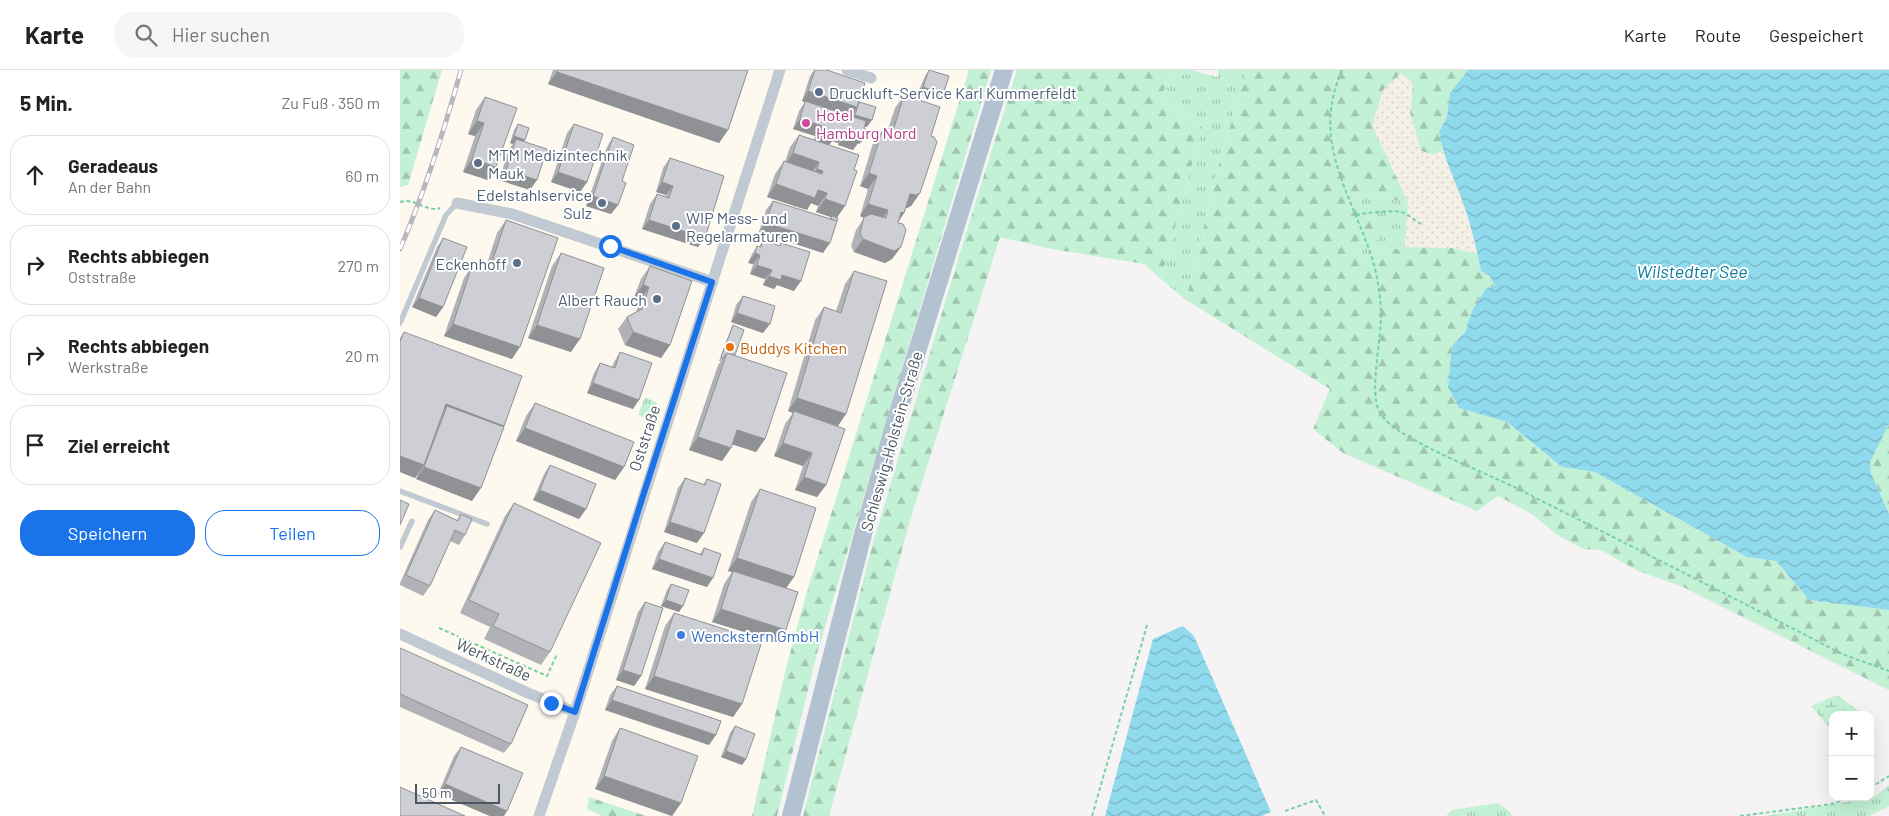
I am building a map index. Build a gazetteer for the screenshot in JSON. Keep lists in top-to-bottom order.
{
  "streets": {
    "main road": ["Schleswig-Holstein-Straße"],
    "street": ["Oststraße", "Werkstraße"]
  },
  "crossings": [
    ["Oststraße", "Werkstraße"]
  ],
  "water": ["Wilstedter See"],
  "places": [
    "Druckluft-Service Karl Kummerfeldt",
    "Hotel Hamburg Nord",
    "MTM Medizintechnik Mauk",
    "Edelstahlservice Sulz",
    "WIP Mess- und Regelarmaturen",
    "Eckenhoff",
    "Albert Rauch",
    "Buddys Kitchen",
    "Wenckstern GmbH"
  ],
  "scale_bar": "50 m",
  "page": {
    "header": "Karte",
    "search": "Hier suchen",
    "nav": ["Karte", "Route", "Gespeichert"],
    "heading": ["5 Min.", "Zu Fuß · 350 m"],
    "list": [
      ["Geradeaus", "An der Bahn", "60 m"],
      ["Rechts abbiegen", "Oststraße", "270 m"],
      ["Rechts abbiegen", "Werkstraße", "20 m"],
      "Ziel erreicht"
    ],
    "buttons": ["Speichern", "Teilen"],
    "map_buttons": ["+", "−"],
    "scale": "50 m"
  }
}
